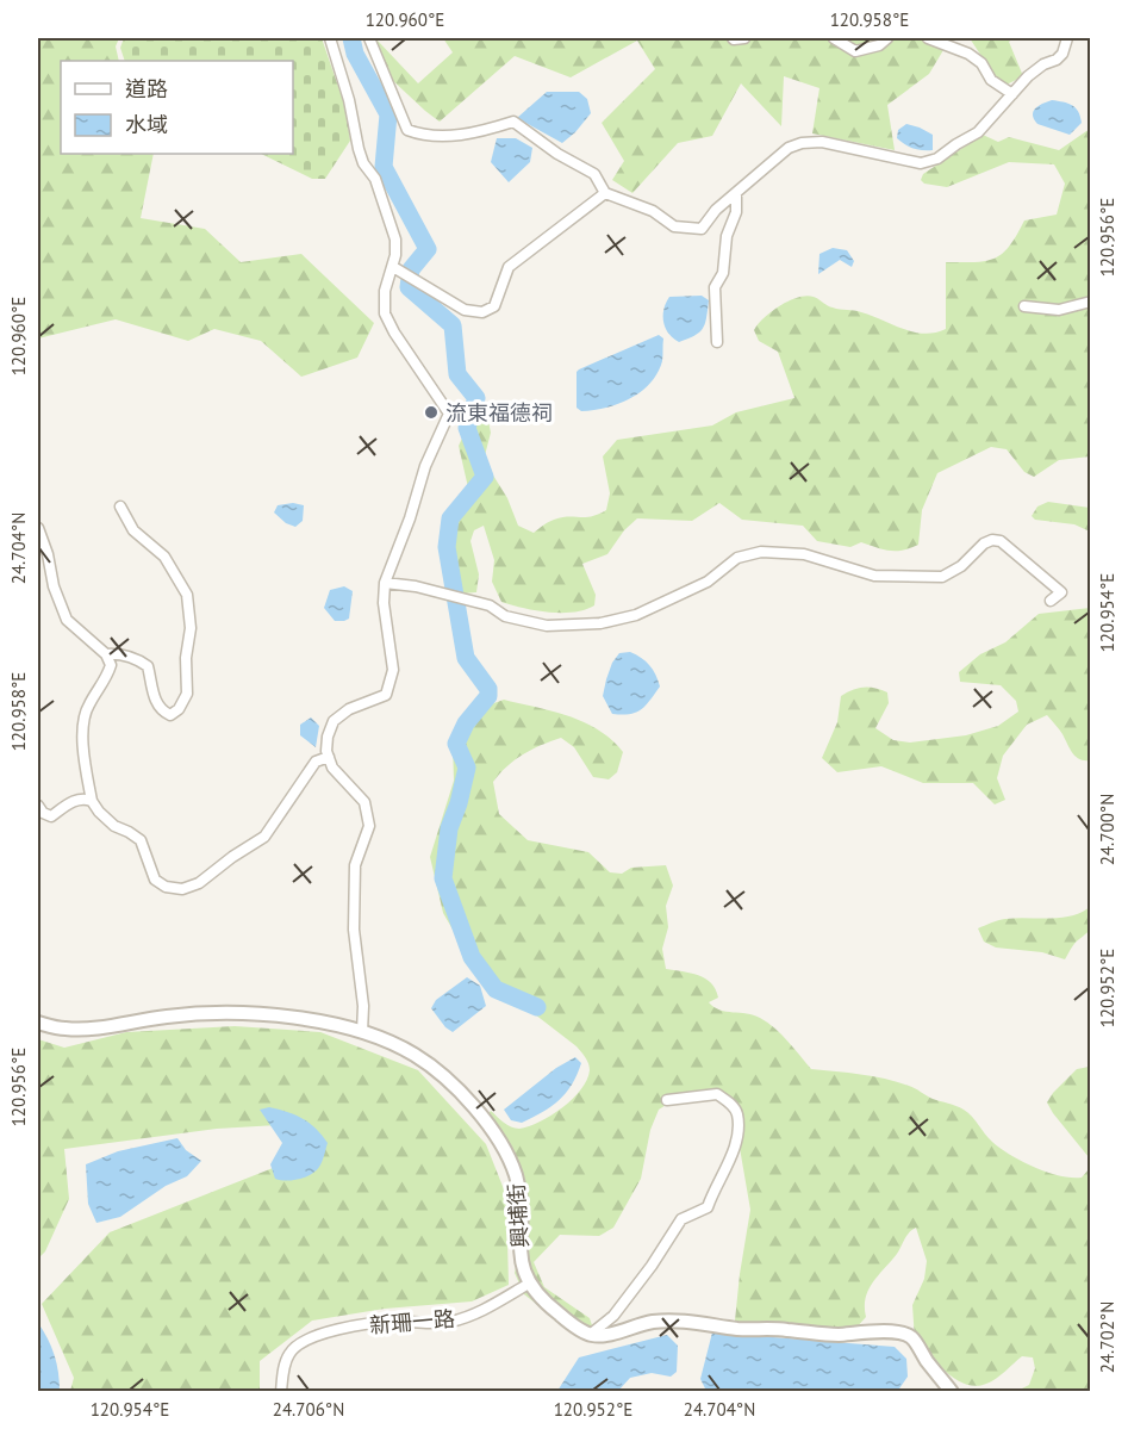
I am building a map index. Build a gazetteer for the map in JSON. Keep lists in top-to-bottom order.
{
  "streets": {
    "street": ["興埔街", "新珊一路"]
  },
  "crossings": [
    ["興埔街", "新珊一路"]
  ],
  "places": ["流東福德祠"],
  "legend": ["道路", "水域"],
  "coordinates": [
    "120.960°E",
    "120.958°E",
    "120.956°E",
    "24.704°N",
    "120.954°E",
    "24.700°N",
    "120.952°E",
    "24.702°N",
    "24.706°N"
  ]
}
